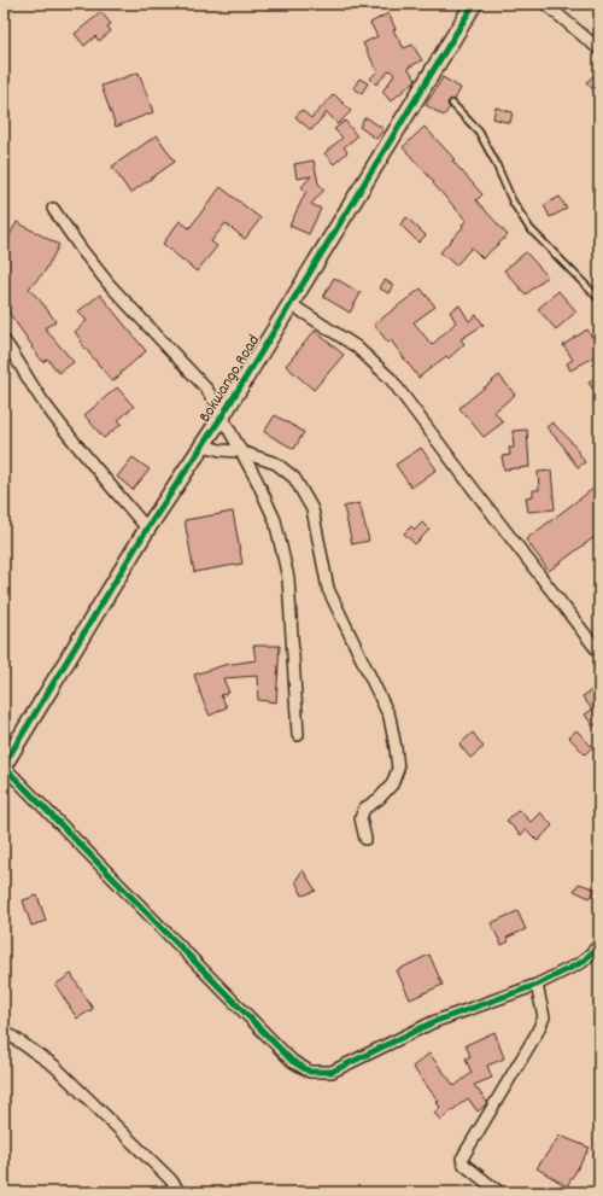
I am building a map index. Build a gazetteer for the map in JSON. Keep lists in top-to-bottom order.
{
  "streets": {
    "street": ["Bokwango Road"]
  }
}
